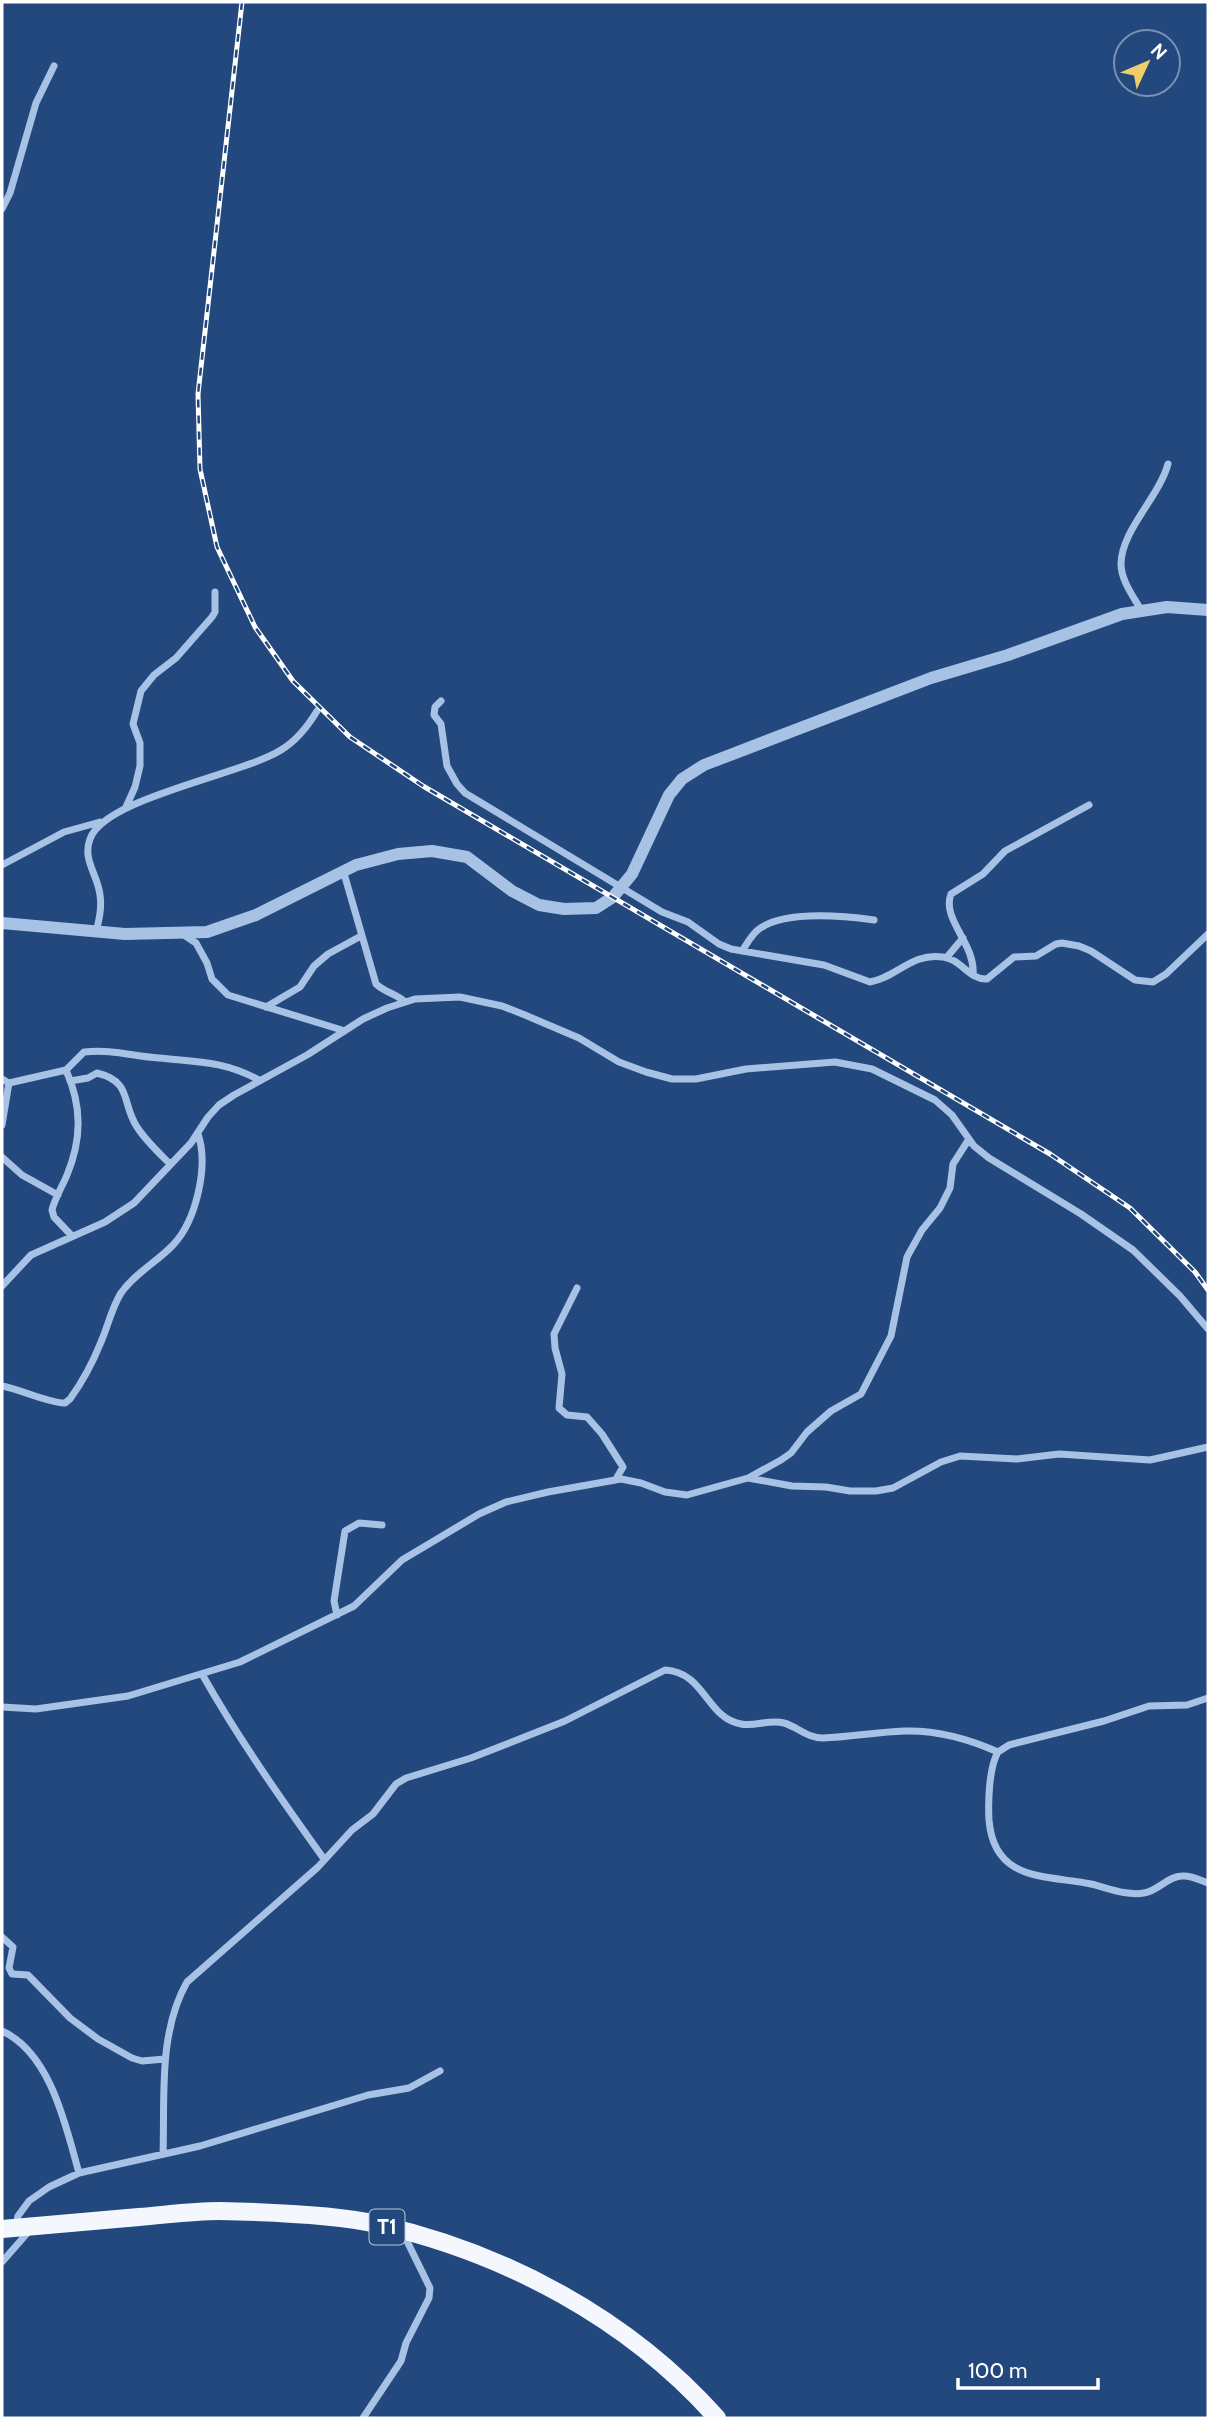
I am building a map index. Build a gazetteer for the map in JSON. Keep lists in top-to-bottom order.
{
  "streets": {
    "highway": ["T1"]
  },
  "scale_bar": "100 m",
  "north": "top right"
}
